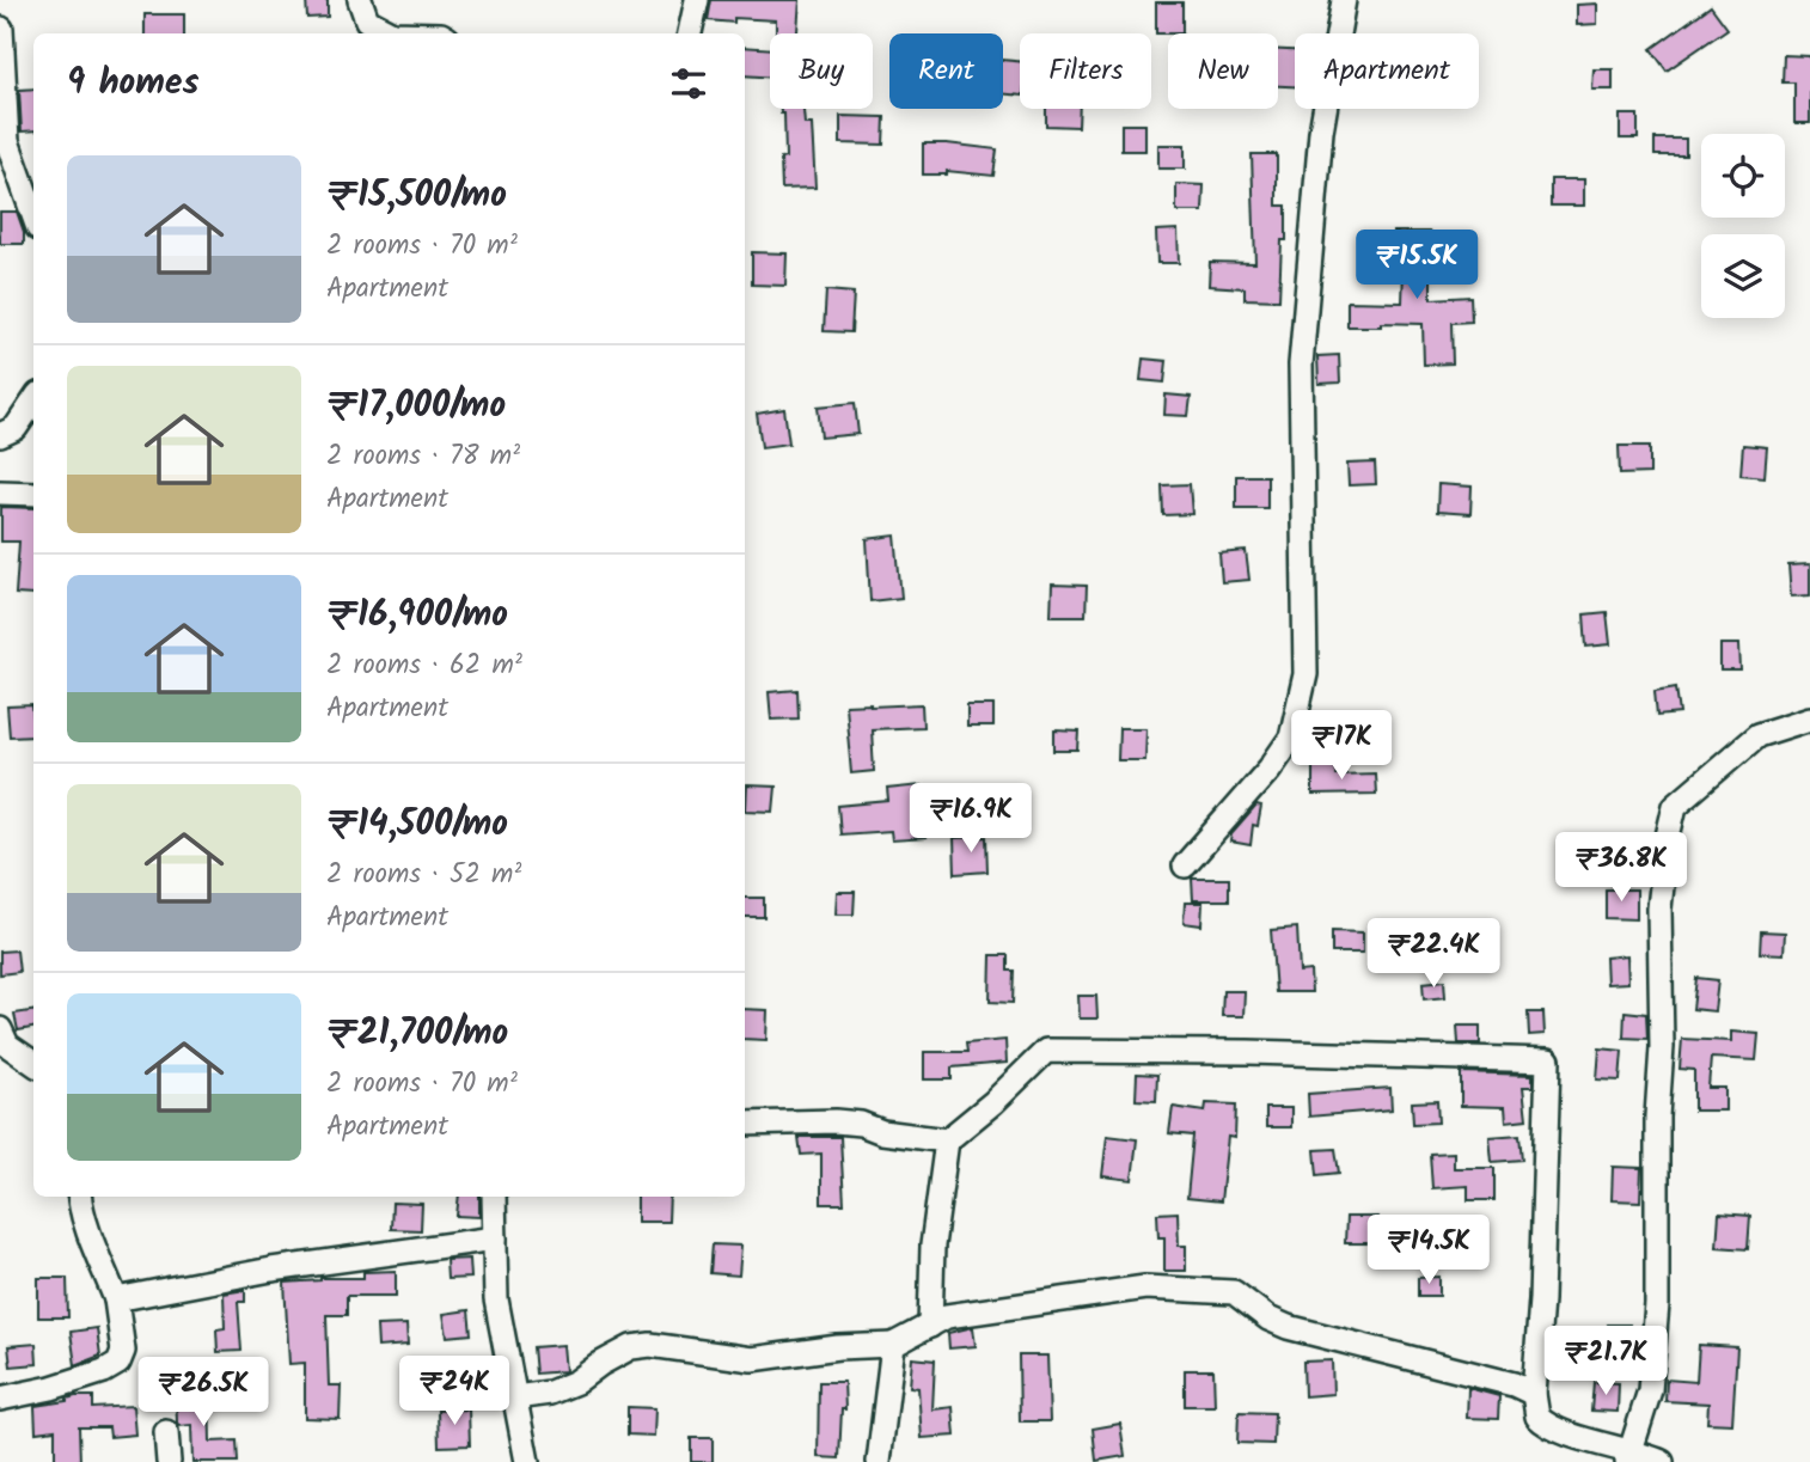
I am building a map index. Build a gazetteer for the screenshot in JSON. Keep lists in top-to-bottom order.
{
  "page": {
    "chip": [
      "Buy",
      "Rent",
      "Filters",
      "New",
      "Apartment"
    ],
    "heading": "9 homes",
    "list": [
      {
        "name": "₹15,500/mo",
        "note": "2 rooms · 70 m² · Apartment"
      },
      {
        "name": "₹17,000/mo",
        "note": "2 rooms · 78 m² · Apartment"
      },
      {
        "name": "₹16,900/mo",
        "note": "2 rooms · 62 m² · Apartment"
      },
      {
        "name": "₹14,500/mo",
        "note": "2 rooms · 52 m² · Apartment"
      },
      {
        "name": "₹21,700/mo",
        "note": "2 rooms · 70 m² · Apartment"
      }
    ],
    "price": [
      "₹15.5K",
      "₹17K",
      "₹16.9K",
      "₹36.8K",
      "₹22.4K",
      "₹14.5K",
      "₹21.7K",
      "₹24K",
      "₹26.5K"
    ]
  }
}
